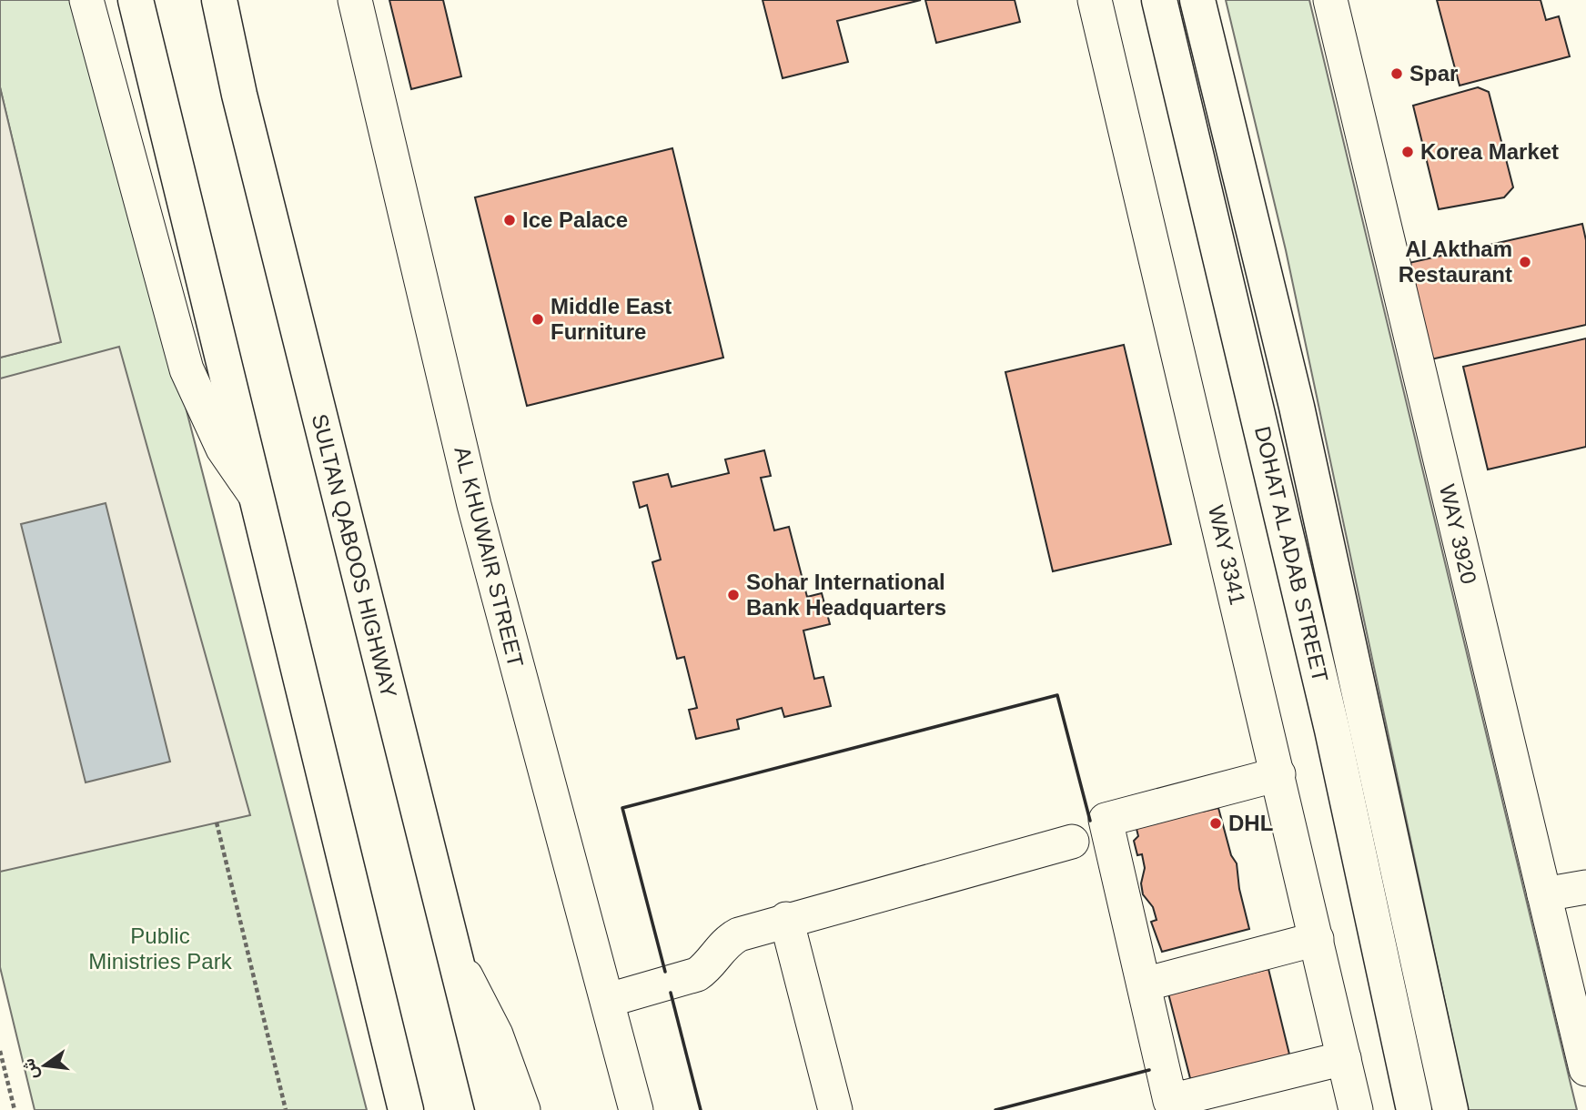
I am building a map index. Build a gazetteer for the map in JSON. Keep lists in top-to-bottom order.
{
  "streets": {
    "main road": ["DOHAT AL ADAB STREET", "SULTAN QABOOS HIGHWAY"],
    "street": ["WAY 3920", "WAY 3341", "AL KHUWAIR STREET"]
  },
  "parks": ["Public Ministries Park"],
  "places": [
    "Spar",
    "Korea Market",
    "Ice Palace",
    "Al Aktham Restaurant",
    "Middle East Furniture",
    "Sohar International Bank Headquarters",
    "DHL"
  ],
  "north": "left"
}
